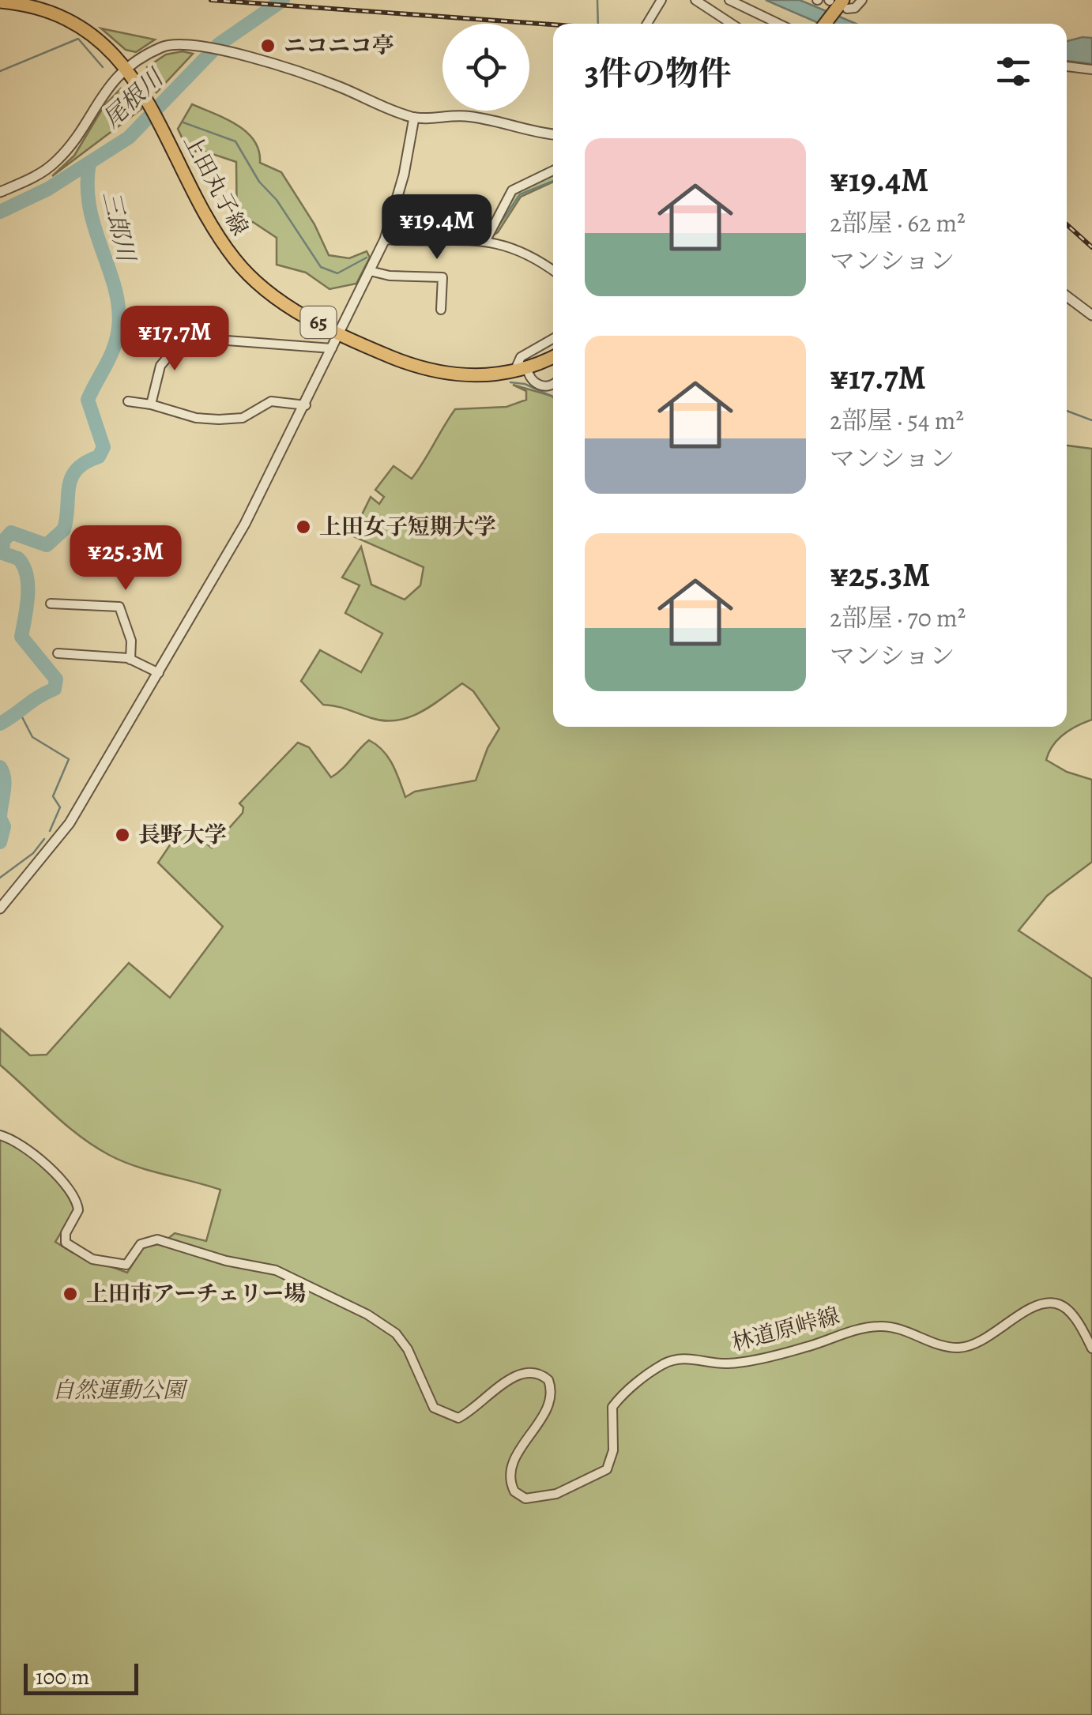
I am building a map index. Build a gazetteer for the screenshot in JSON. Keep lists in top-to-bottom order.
{
  "streets": {
    "main road": ["上田丸子線", "65"],
    "street": ["林道原峠線"]
  },
  "water": ["尾根川", "三郎川"],
  "parks": ["自然運動公園"],
  "places": [
    "ニコニコ亭",
    "上田女子短期大学",
    "長野大学",
    "上田市アーチェリー場"
  ],
  "scale_bar": "100 m",
  "page": {
    "heading": "3件の物件",
    "list": [
      {
        "name": "¥19.4M",
        "note": "2部屋 · 62 m² · マンション"
      },
      {
        "name": "¥17.7M",
        "note": "2部屋 · 54 m² · マンション"
      },
      {
        "name": "¥25.3M",
        "note": "2部屋 · 70 m² · マンション"
      }
    ],
    "price": ["¥19.4M", "¥17.7M", "¥25.3M"],
    "scale": "100 m"
  }
}
